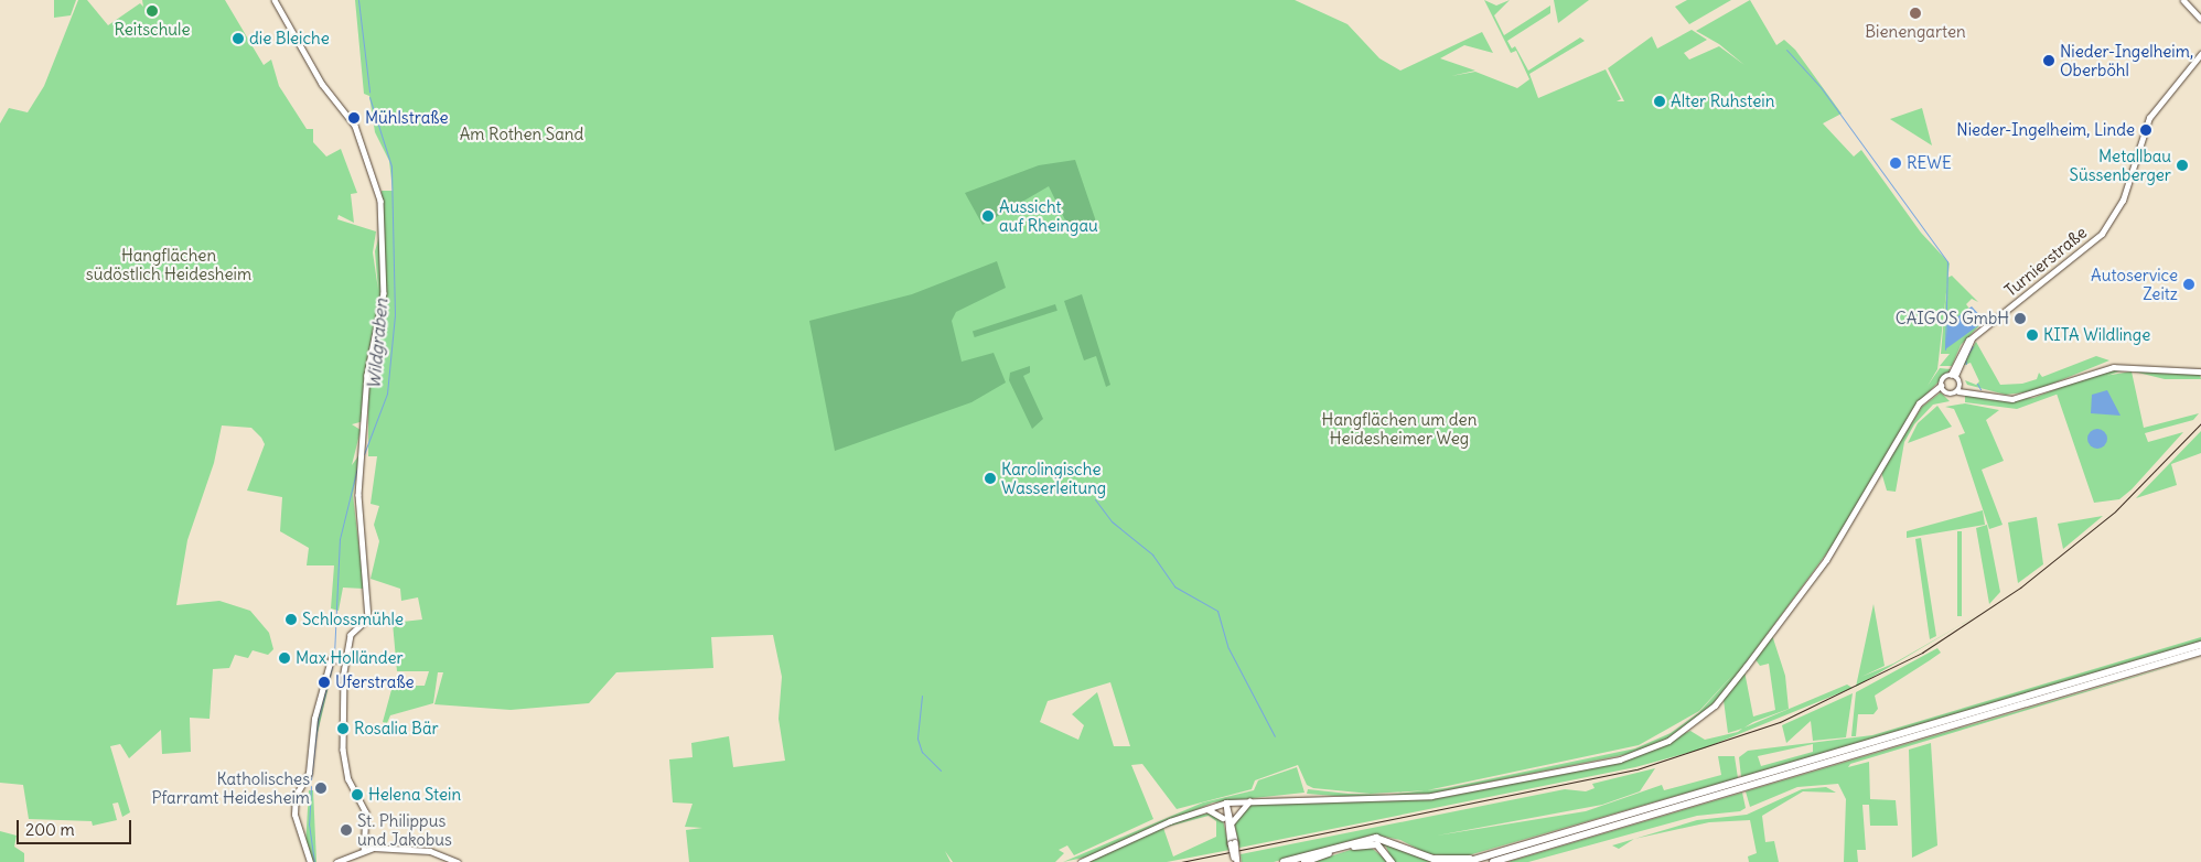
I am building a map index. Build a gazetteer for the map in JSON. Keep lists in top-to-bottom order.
{
  "streets": {
    "main road": ["Turnierstraße"]
  },
  "water": ["Wildgraben"],
  "parks": ["Am Rothen Sand", "Hangflächen südöstlich Heidesheim", "Hangflächen um den Heidesheimer Weg"],
  "places": [
    "Reitschule",
    "Bienengarten",
    "die Bleiche",
    "Nieder-Ingelheim, Oberböhl",
    "Alter Ruhstein",
    "Mühlstraße",
    "Nieder-Ingelheim, Linde",
    "REWE",
    "Metallbau Süssenberger",
    "Aussicht auf Rheingau",
    "Autoservice Zeitz",
    "CAIGOS GmbH",
    "KITA Wildlinge",
    "Karolingische Wasserleitung",
    "Schlossmühle",
    "Max Holländer",
    "Uferstraße",
    "Rosalia Bär",
    "Katholisches Pfarramt Heidesheim",
    "Helena Stein",
    "St. Philippus und Jakobus"
  ],
  "scale_bar": "200 m"
}
